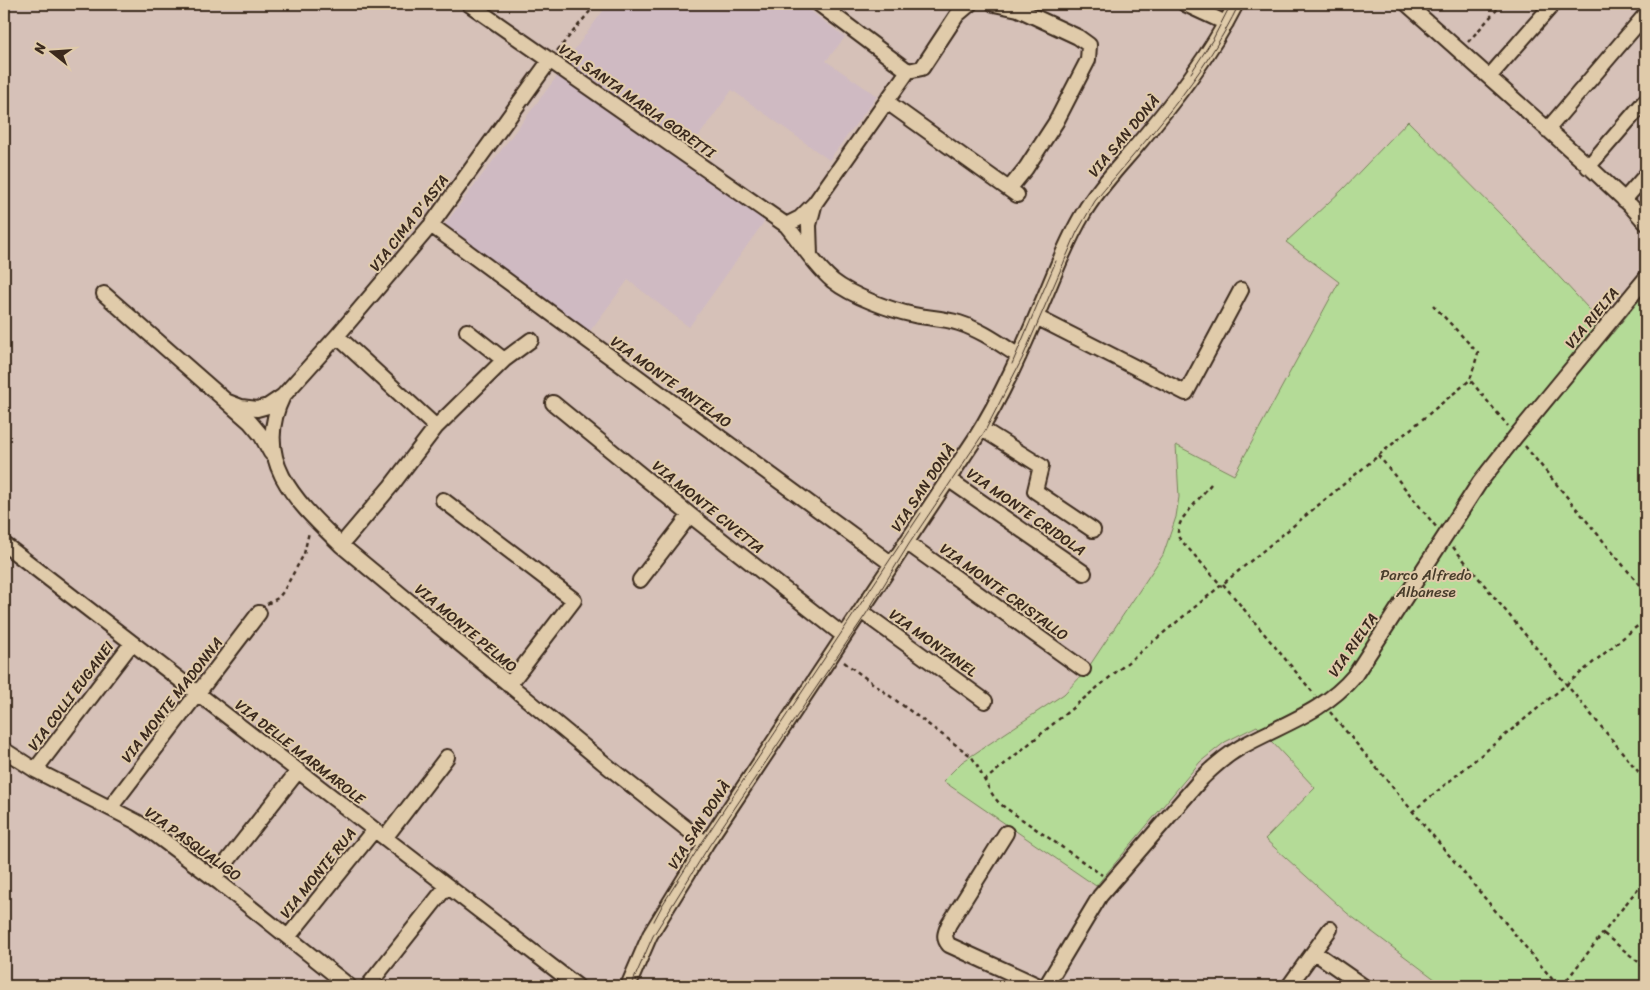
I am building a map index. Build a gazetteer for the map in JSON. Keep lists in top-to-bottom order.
{
  "streets": {
    "street": [
      "VIA SANTA MARIA GORETTI",
      "VIA SAN DONÀ",
      "VIA CIMA D'ASTA",
      "VIA RIELTA",
      "VIA MONTE ANTELAO",
      "VIA MONTE CIVETTA",
      "VIA MONTE CRIDOLA",
      "VIA MONTE CRISTALLO",
      "VIA MONTE PELMO",
      "VIA MONTANEL",
      "VIA COLLI EUGANEI",
      "VIA MONTE MADONNA",
      "VIA DELLE MARMAROLE",
      "VIA PASQUALIGO",
      "VIA MONTE RUA"
    ]
  },
  "crossings": [
    ["VIA SANTA MARIA GORETTI", "VIA SAN DONÀ"],
    ["VIA SANTA MARIA GORETTI", "VIA CIMA D'ASTA"],
    ["VIA SAN DONÀ", "VIA MONTE ANTELAO"],
    ["VIA SAN DONÀ", "VIA MONTE CIVETTA"],
    ["VIA SAN DONÀ", "VIA MONTE CRIDOLA"],
    ["VIA SAN DONÀ", "VIA MONTE CRISTALLO"],
    ["VIA SAN DONÀ", "VIA MONTE PELMO"],
    ["VIA SAN DONÀ", "VIA MONTANEL"],
    ["VIA CIMA D'ASTA", "VIA MONTE ANTELAO"],
    ["VIA CIMA D'ASTA", "VIA MONTE PELMO"],
    ["VIA COLLI EUGANEI", "VIA DELLE MARMAROLE"],
    ["VIA COLLI EUGANEI", "VIA PASQUALIGO"],
    ["VIA MONTE MADONNA", "VIA DELLE MARMAROLE"],
    ["VIA MONTE MADONNA", "VIA PASQUALIGO"],
    ["VIA DELLE MARMAROLE", "VIA MONTE RUA"],
    ["VIA PASQUALIGO", "VIA MONTE RUA"]
  ],
  "parks": ["Parco Alfredo Albanese"],
  "north": "left"
}
